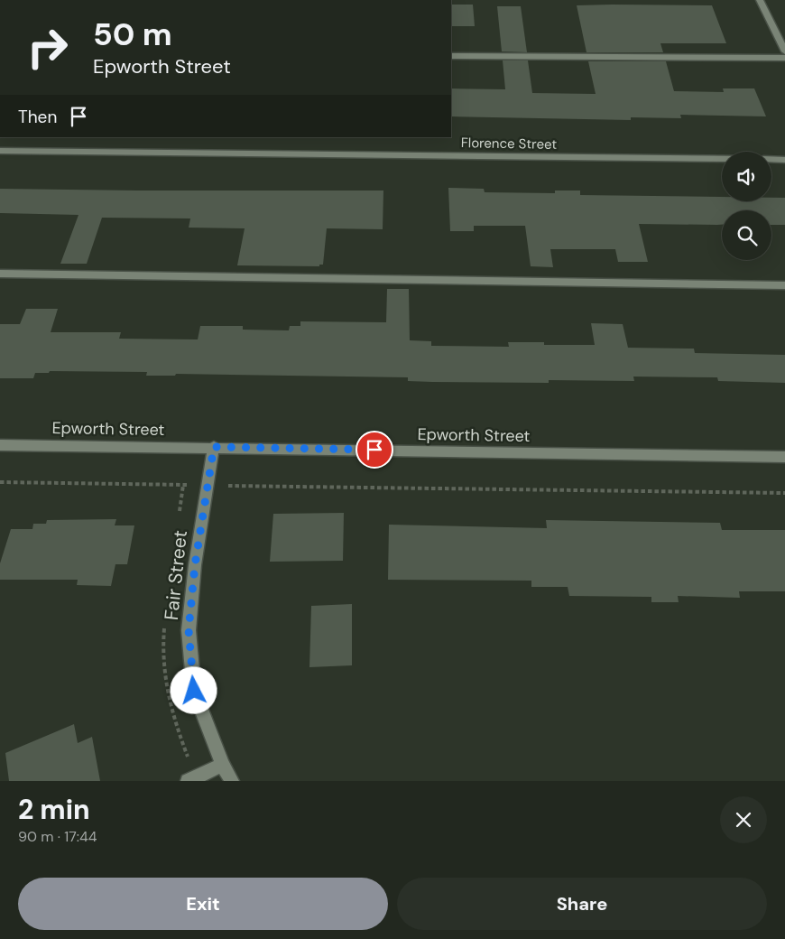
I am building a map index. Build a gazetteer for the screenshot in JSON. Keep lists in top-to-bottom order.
{
  "streets": {
    "street": ["Florence Street", "Epworth Street", "Fair Street"]
  },
  "crossings": [
    ["Epworth Street", "Fair Street"]
  ],
  "page": {
    "turn": ["50 m", "Epworth Street"],
    "then": "Then",
    "heading": ["2 min", "90 m · 17:44"],
    "buttons": ["Exit", "Share"]
  }
}
